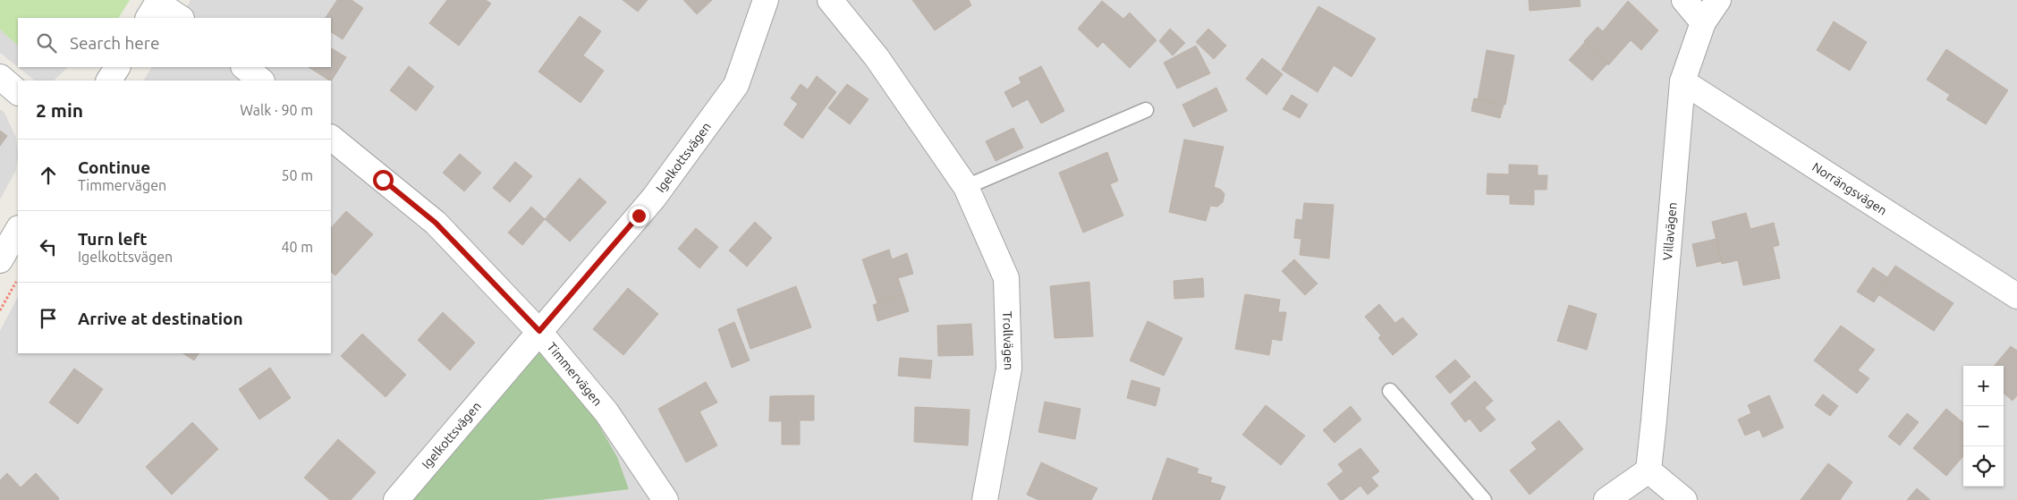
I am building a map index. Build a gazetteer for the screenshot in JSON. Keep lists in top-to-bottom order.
{
  "streets": {
    "street": [
      "Igelkottsvägen",
      "Norrängsvägen",
      "Villavägen",
      "Trollvägen",
      "Timmervägen"
    ]
  },
  "crossings": [
    ["Igelkottsvägen", "Timmervägen"],
    ["Norrängsvägen", "Villavägen"]
  ],
  "page": {
    "search": "Search here",
    "heading": ["2 min", "Walk · 90 m"],
    "list": [
      ["Continue", "Timmervägen", "50 m"],
      ["Turn left", "Igelkottsvägen", "40 m"],
      "Arrive at destination"
    ],
    "map_buttons": ["+", "−"]
  }
}
